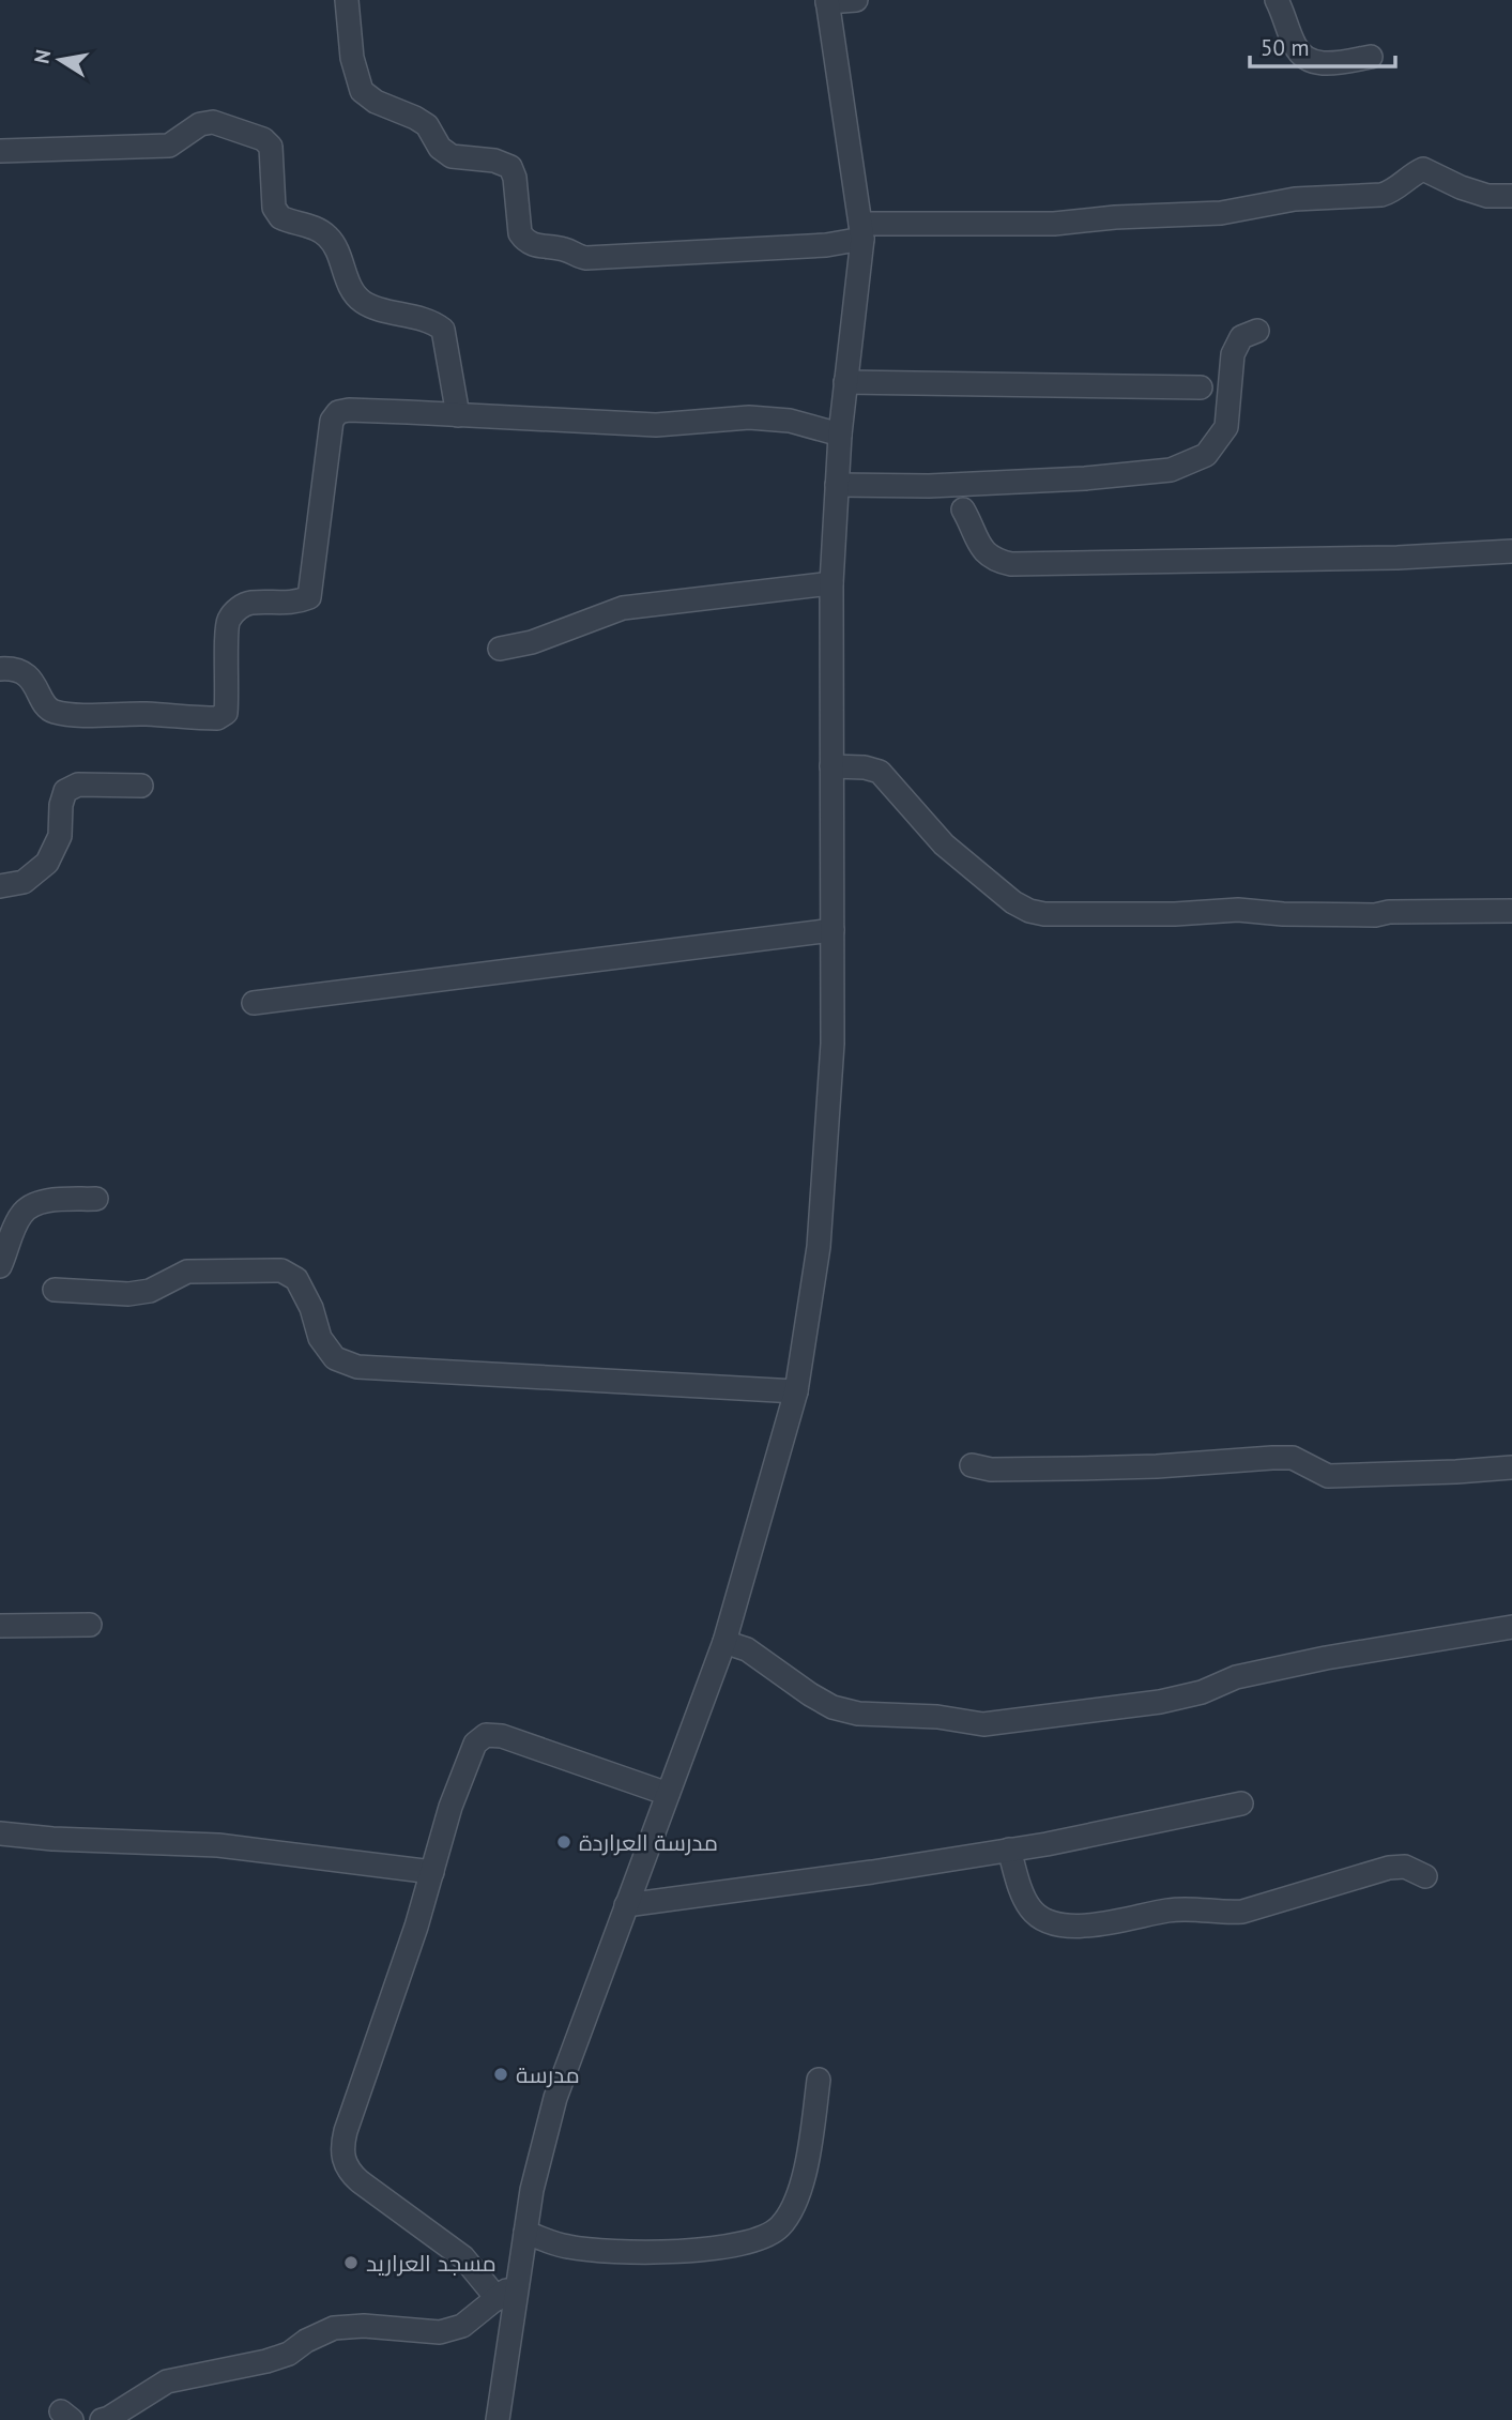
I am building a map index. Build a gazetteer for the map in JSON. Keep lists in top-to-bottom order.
{
  "places": ["مدرسة العراردة", "مدرسة", "مسجد العراريد"],
  "scale_bar": "50 m",
  "north": "left"
}
